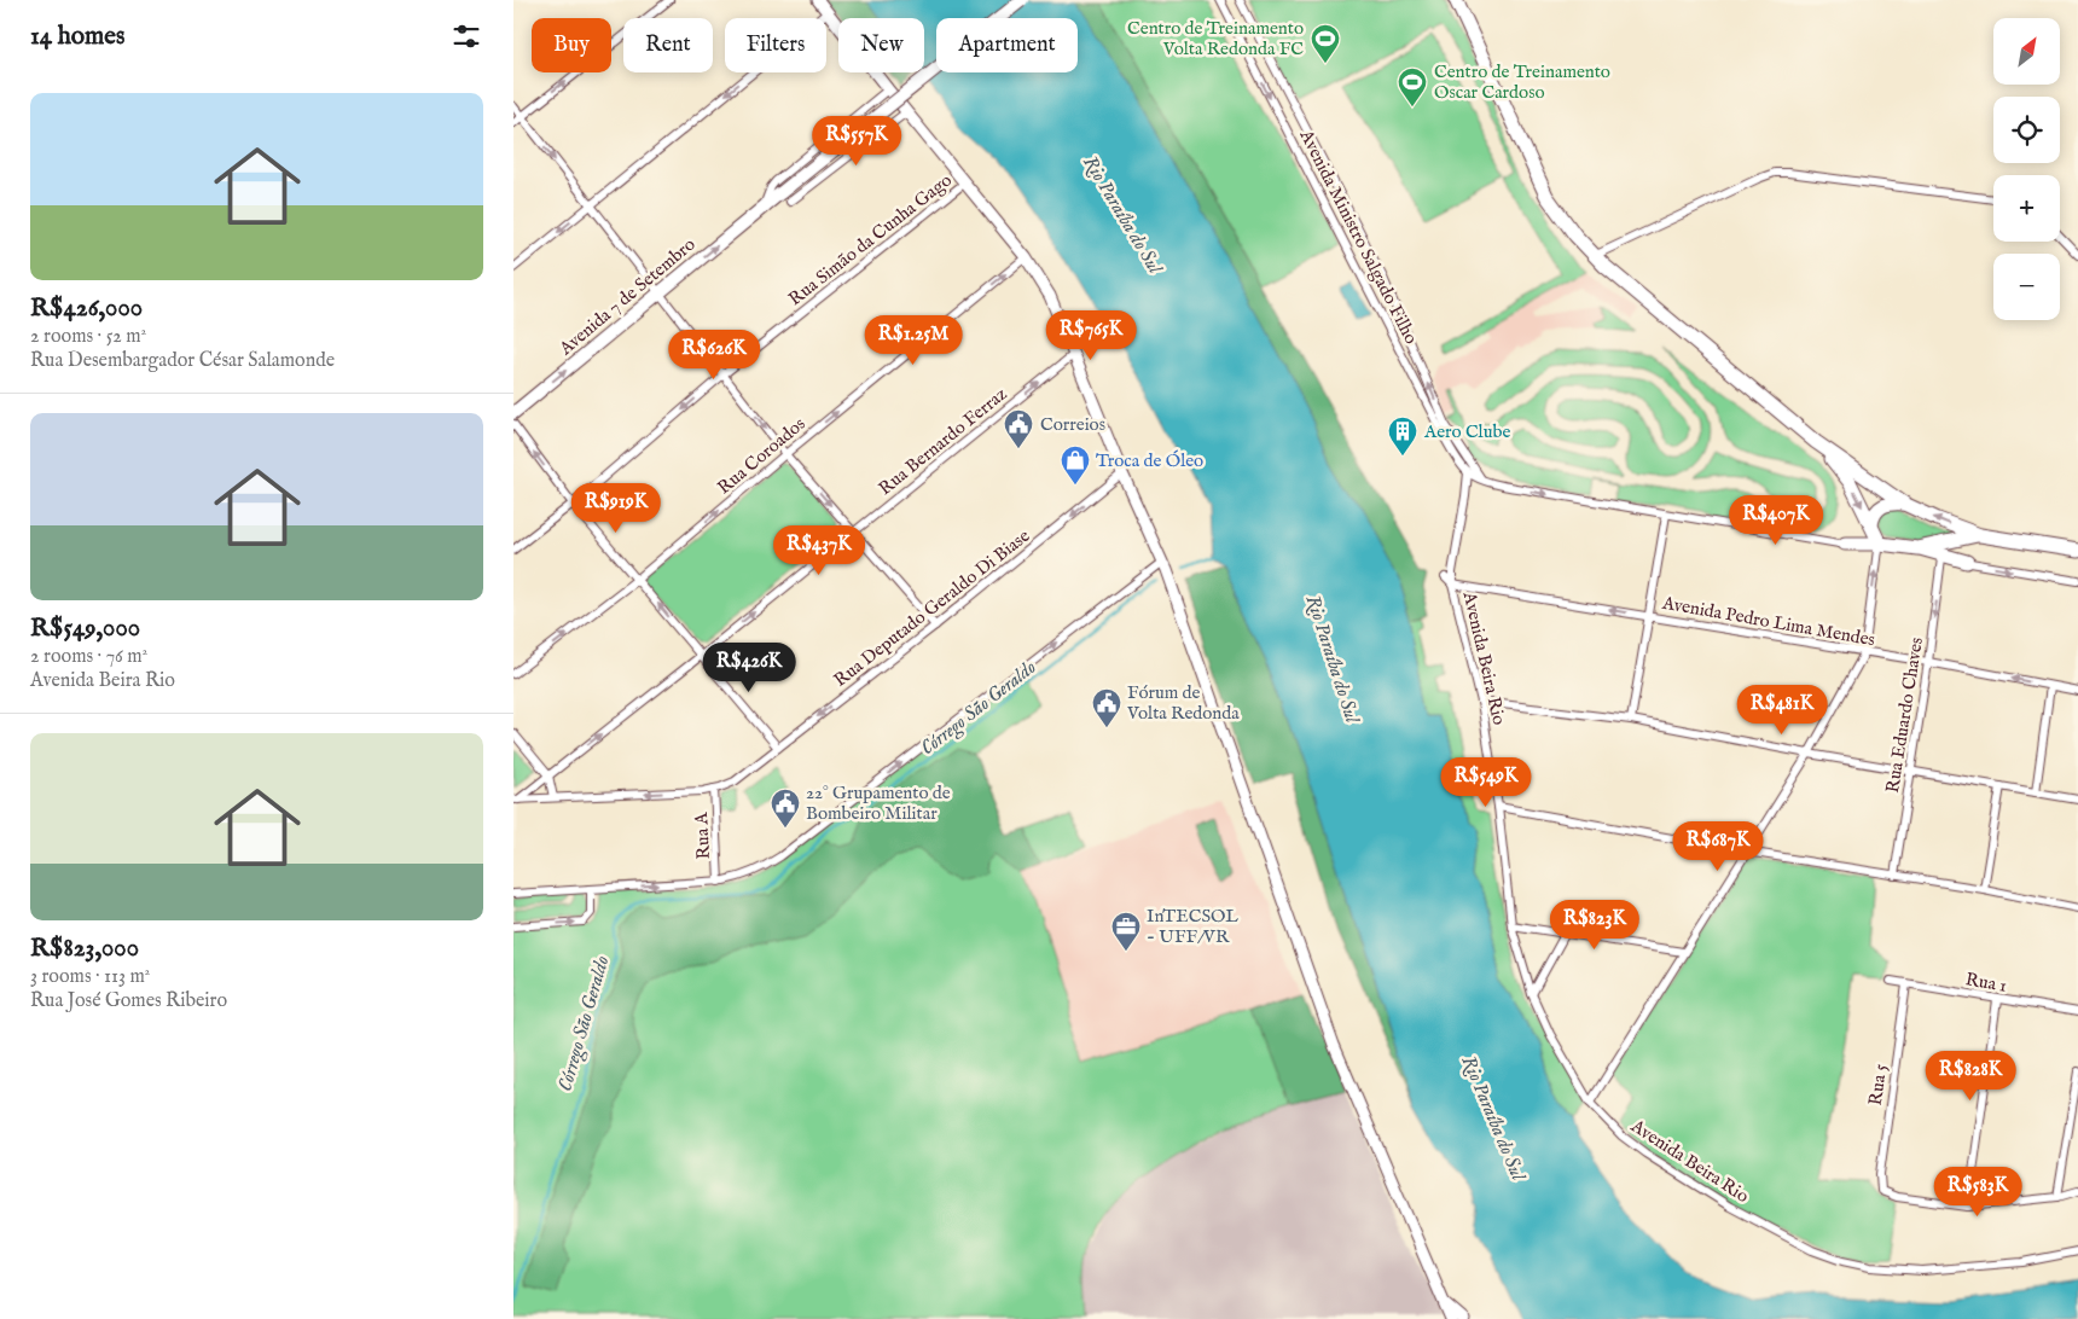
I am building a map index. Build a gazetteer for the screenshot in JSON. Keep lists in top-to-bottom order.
{
  "streets": {
    "main road": ["Avenida 7 de Setembro"],
    "street": [
      "Avenida Ministro Salgado Filho",
      "Rua Simão da Cunha Gago",
      "Rua Bernardo Ferraz",
      "Rua Coroados",
      "Rua Deputado Geraldo Di Biase",
      "Avenida Pedro Lima Mendes",
      "Avenida Beira Rio",
      "Rua Eduardo Chaves",
      "Rua A",
      "Rua 1",
      "Rua 5"
    ]
  },
  "crossings": [
    ["Avenida Ministro Salgado Filho", "Avenida Beira Rio"],
    ["Rua Bernardo Ferraz", "Rua Deputado Geraldo Di Biase"],
    ["Rua Deputado Geraldo Di Biase", "Rua A"],
    ["Avenida Pedro Lima Mendes", "Avenida Beira Rio"],
    ["Avenida Pedro Lima Mendes", "Rua Eduardo Chaves"],
    ["Rua 1", "Rua 5"]
  ],
  "one_way": [
    "Avenida 7 de Setembro",
    "Rua Bernardo Ferraz",
    "Rua Coroados",
    "Rua Deputado Geraldo Di Biase",
    "Avenida Pedro Lima Mendes"
  ],
  "water": ["Rio Paraíba do Sul", "Córrego São Geraldo"],
  "places": {
    "sports": ["Centro de Treinamento Volta Redonda FC", "Centro de Treinamento Oscar Cardoso"],
    "public building": ["Correios", "Fórum de Volta Redonda", "22° Grupamento de Bombeiro Militar"],
    "building": ["Aero Clube"],
    "shop": ["Troca de Óleo"],
    "office": ["InTECSOL - UFF/VR"]
  },
  "north": "top right",
  "page": {
    "heading": "14 homes",
    "map_buttons": ["+", "−"],
    "chip": [
      "Buy",
      "Rent",
      "Filters",
      "New",
      "Apartment"
    ],
    "list": [
      {
        "name": "R$426,000",
        "note": "2 rooms · 52 m² · Rua Desembargador César Salamonde"
      },
      {
        "name": "R$549,000",
        "note": "2 rooms · 76 m² · Avenida Beira Rio"
      },
      {
        "name": "R$823,000",
        "note": "3 rooms · 113 m² · Rua José Gomes Ribeiro"
      }
    ],
    "price": [
      "R$557K",
      "R$765K",
      "R$1.25M",
      "R$626K",
      "R$919K",
      "R$407K",
      "R$437K",
      "R$426K",
      "R$481K",
      "R$549K",
      "R$687K",
      "R$823K",
      "R$828K",
      "R$583K"
    ]
  }
}
